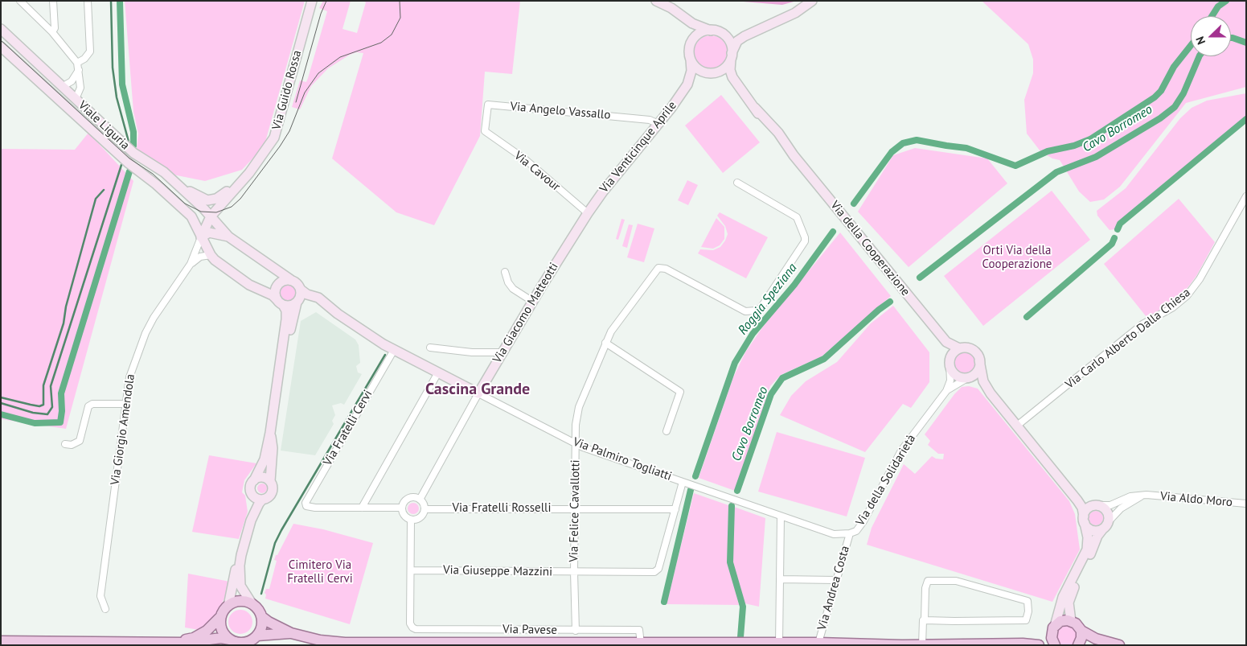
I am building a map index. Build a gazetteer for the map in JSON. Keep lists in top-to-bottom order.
{
  "streets": {
    "street": [
      "Via Guido Rossa",
      "Via Angelo Vassallo",
      "Viale Liguria",
      "Via Venticinque Aprile",
      "Via Cavour",
      "Via della Cooperazione",
      "Via Giacomo Matteotti",
      "Via Carlo Alberto Dalla Chiesa",
      "Via Fratelli Cervi",
      "Via Giorgio Amendola",
      "Via Palmiro Togliatti",
      "Via della Solidarietà",
      "Via Aldo Moro",
      "Via Fratelli Rosselli",
      "Via Felice Cavallotti",
      "Via Giuseppe Mazzini",
      "Via Andrea Costa",
      "Via Pavese"
    ]
  },
  "crossings": [
    ["Via Guido Rossa", "Viale Liguria"],
    ["Via Guido Rossa", "Via Giorgio Amendola"],
    ["Via Angelo Vassallo", "Via Venticinque Aprile"],
    ["Via Angelo Vassallo", "Via Cavour"],
    ["Viale Liguria", "Via Giorgio Amendola"],
    ["Via Venticinque Aprile", "Via Cavour"],
    ["Via Venticinque Aprile", "Via della Cooperazione"],
    ["Via Venticinque Aprile", "Via Giacomo Matteotti"],
    ["Via Cavour", "Via Giacomo Matteotti"],
    ["Via della Cooperazione", "Via della Solidarietà"],
    ["Via Giacomo Matteotti", "Via Palmiro Togliatti"],
    ["Via Giacomo Matteotti", "Via Fratelli Rosselli"],
    ["Via Fratelli Cervi", "Via Palmiro Togliatti"],
    ["Via Palmiro Togliatti", "Via della Solidarietà"],
    ["Via Palmiro Togliatti", "Via Felice Cavallotti"],
    ["Via Palmiro Togliatti", "Via Andrea Costa"],
    ["Via della Solidarietà", "Via Andrea Costa"],
    ["Via Fratelli Rosselli", "Via Felice Cavallotti"],
    ["Via Fratelli Rosselli", "Via Giuseppe Mazzini"],
    ["Via Felice Cavallotti", "Via Giuseppe Mazzini"],
    ["Via Felice Cavallotti", "Via Pavese"],
    ["Via Giuseppe Mazzini", "Via Pavese"]
  ],
  "districts": ["Cascina Grande"],
  "water": ["Cavo Borromeo", "Roggia Speziana"],
  "parks": ["Orti Via della Cooperazione", "Cimitero Via Fratelli Cervi"],
  "north": "left"
}
